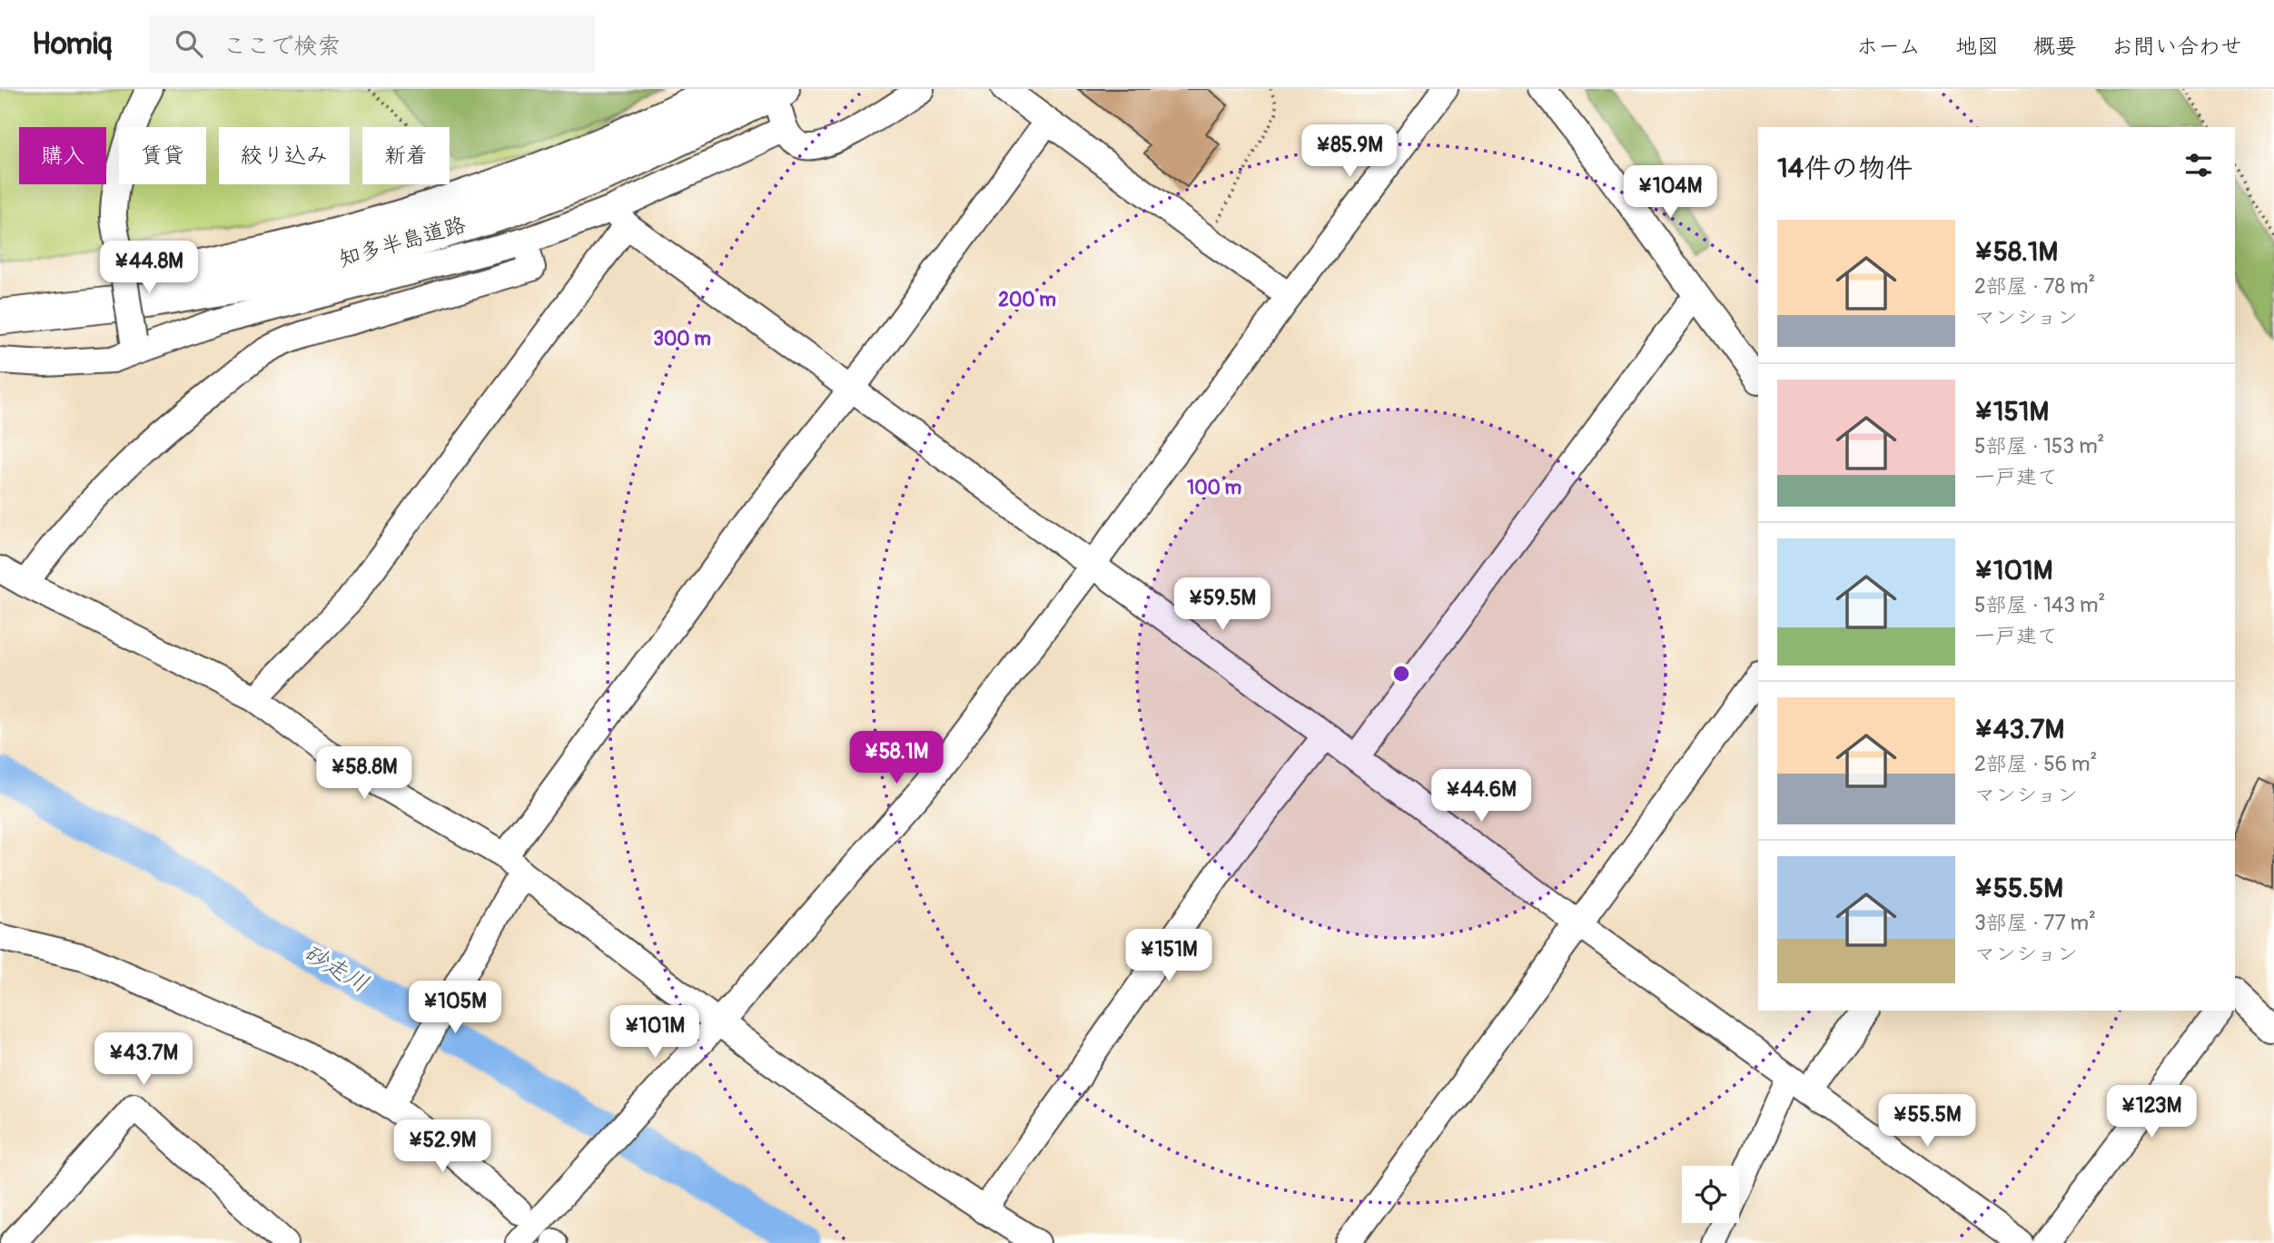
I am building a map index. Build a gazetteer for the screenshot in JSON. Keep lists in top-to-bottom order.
{
  "streets": {
    "highway": ["知多半島道路"]
  },
  "water": ["砂走川"],
  "page": {
    "header": "Homiq",
    "search": "ここで検索",
    "nav": [
      "ホーム",
      "地図",
      "概要",
      "お問い合わせ"
    ],
    "price": [
      "¥85.9M",
      "¥104M",
      "¥44.8M",
      "¥59.5M",
      "¥58.1M",
      "¥58.8M",
      "¥44.6M",
      "¥151M",
      "¥105M",
      "¥101M",
      "¥43.7M",
      "¥123M",
      "¥55.5M",
      "¥52.9M"
    ],
    "chip": [
      "購入",
      "賃貸",
      "絞り込み",
      "新着"
    ],
    "heading": "14件の物件",
    "list": [
      {
        "name": "¥58.1M",
        "note": "2部屋 · 78 m² · マンション"
      },
      {
        "name": "¥151M",
        "note": "5部屋 · 153 m² · 一戸建て"
      },
      {
        "name": "¥101M",
        "note": "5部屋 · 143 m² · 一戸建て"
      },
      {
        "name": "¥43.7M",
        "note": "2部屋 · 56 m² · マンション"
      },
      {
        "name": "¥55.5M",
        "note": "3部屋 · 77 m² · マンション"
      }
    ]
  },
  "rings": ["200 m", "300 m", "100 m"]
}
